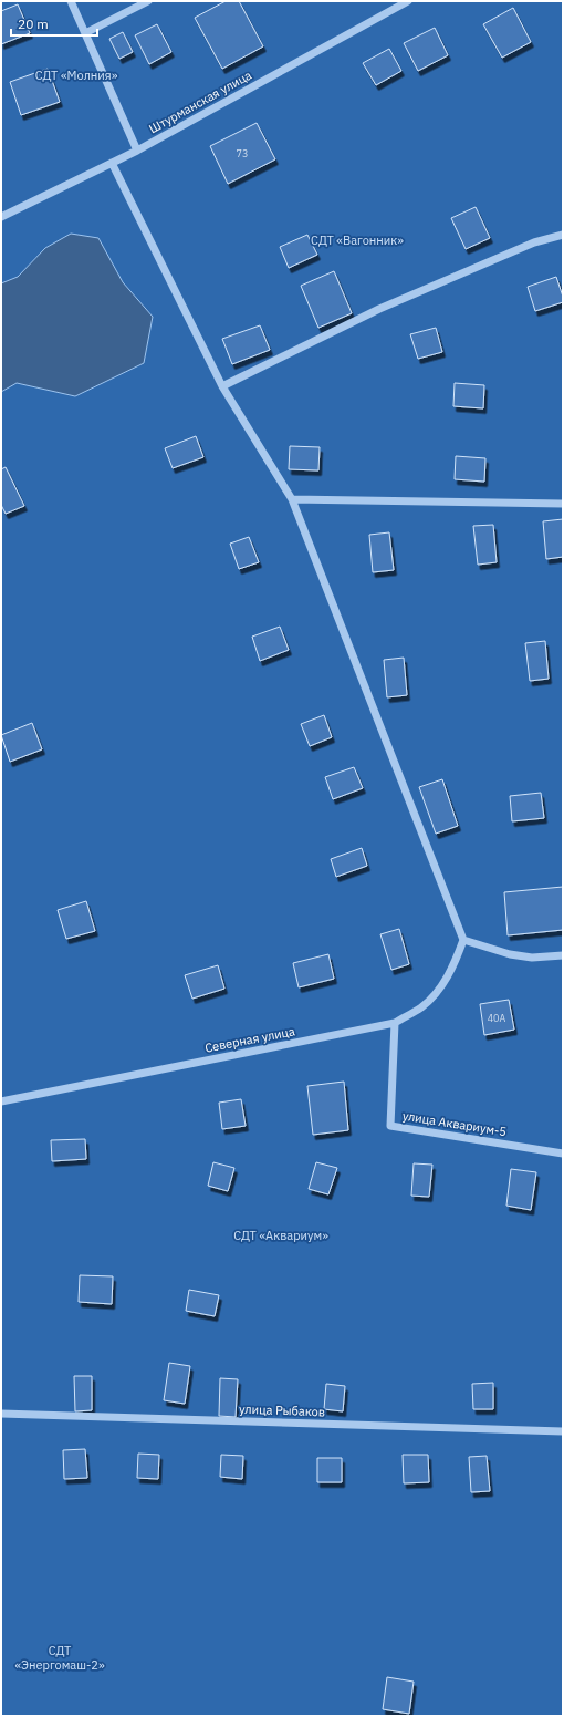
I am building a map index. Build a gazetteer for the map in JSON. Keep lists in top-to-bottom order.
{
  "streets": {
    "street": [
      "Штурманская улица",
      "Северная улица",
      "улица Аквариум-5",
      "улица Рыбаков"
    ]
  },
  "crossings": [
    ["Северная улица", "улица Аквариум-5"]
  ],
  "parks": [
    "СДТ «Молния»",
    "СДТ «Вагонник»",
    "СДТ «Аквариум»",
    "СДТ «Энергомаш-2»"
  ],
  "house_numbers": ["73", "40А"],
  "scale_bar": "20 m"
}
